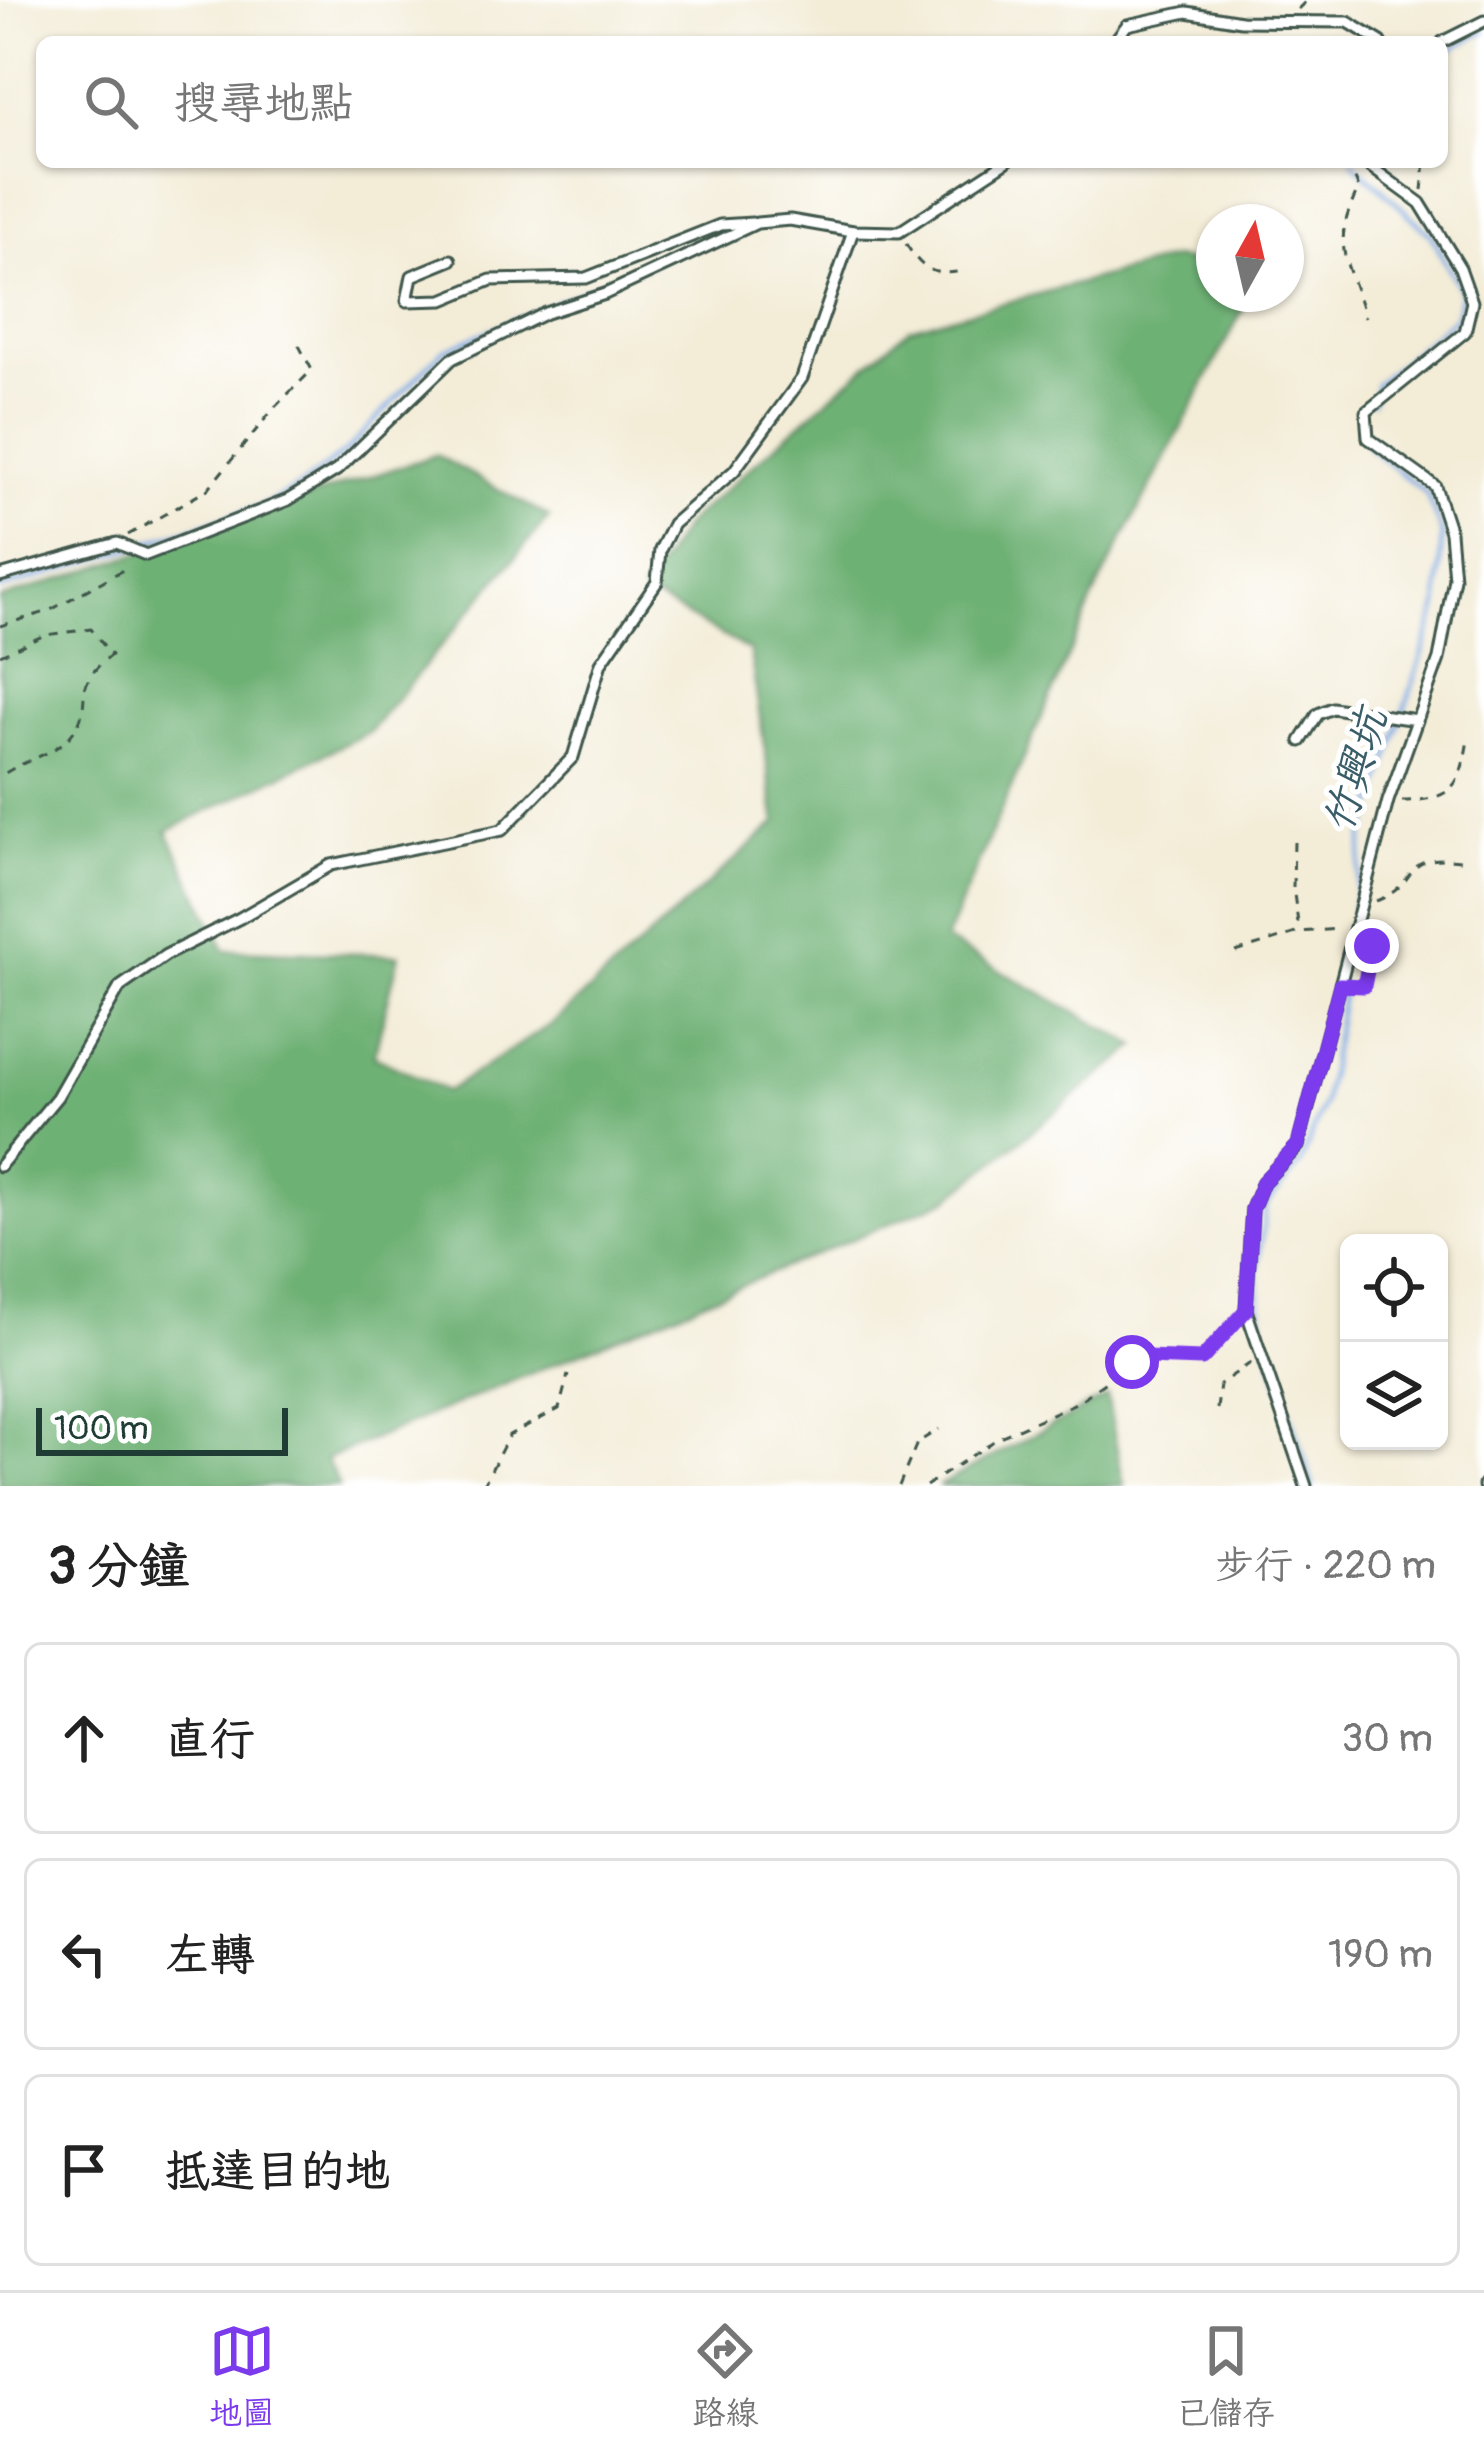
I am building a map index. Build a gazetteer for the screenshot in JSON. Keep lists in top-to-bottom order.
{
  "water": ["竹興坑"],
  "scale_bar": "100 m",
  "north": "top",
  "page": {
    "search": "搜尋地點",
    "scale": "100 m",
    "heading": ["3 分鐘", "步行 · 220 m"],
    "list": [
      ["直行", "30 m"],
      ["左轉", "190 m"],
      "抵達目的地"
    ],
    "nav": ["地圖", "路線", "已儲存"]
  }
}
